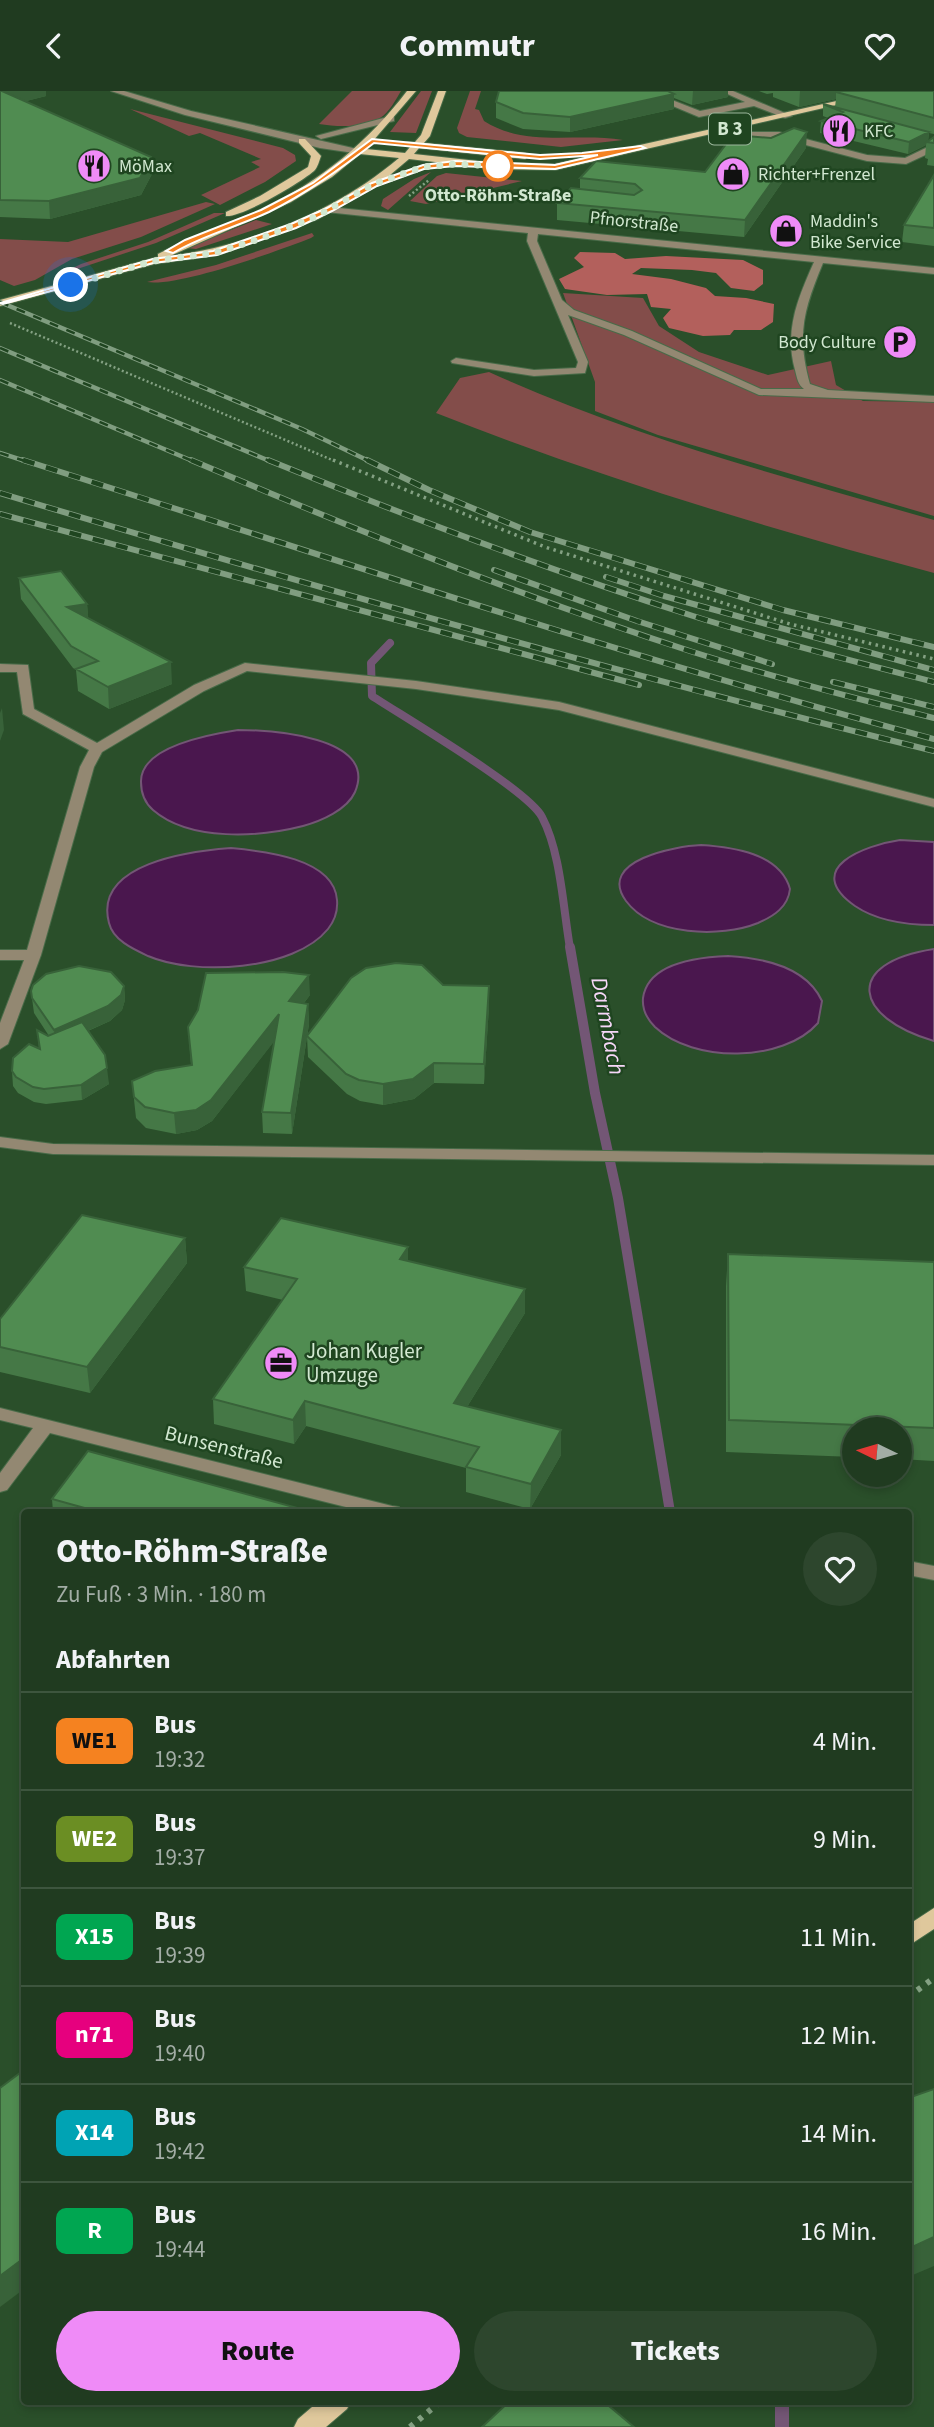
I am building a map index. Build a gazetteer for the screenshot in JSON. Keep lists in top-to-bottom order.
{
  "streets": {
    "main road": ["B 3"],
    "street": ["Pfnorstraße", "Bunsenstraße"]
  },
  "water": ["Darmbach"],
  "places": {
    "restaurant": ["KFC", "MöMax"],
    "other": ["Otto-Röhm-Straße"],
    "shop": ["Richter+Frenzel", "Maddin's Bike Service"],
    "parking": ["Body Culture"],
    "office": ["Johan Kugler Umzuge"]
  },
  "lines": ["bus line WE1"],
  "north": "left",
  "page": {
    "header": "Commutr",
    "heading": [
      ["Otto-Röhm-Straße", "Zu Fuß · 3 Min. · 180 m"],
      "Abfahrten"
    ],
    "list": [
      {
        "mark": "WE1",
        "name": "Bus",
        "note": "19:32",
        "value": "4 Min."
      },
      {
        "mark": "WE2",
        "name": "Bus",
        "note": "19:37",
        "value": "9 Min."
      },
      {
        "mark": "X15",
        "name": "Bus",
        "note": "19:39",
        "value": "11 Min."
      },
      {
        "mark": "n71",
        "name": "Bus",
        "note": "19:40",
        "value": "12 Min."
      },
      {
        "mark": "X14",
        "name": "Bus",
        "note": "19:42",
        "value": "14 Min."
      },
      {
        "mark": "R",
        "name": "Bus",
        "note": "19:44",
        "value": "16 Min."
      }
    ],
    "buttons": ["Route", "Tickets"]
  }
}
